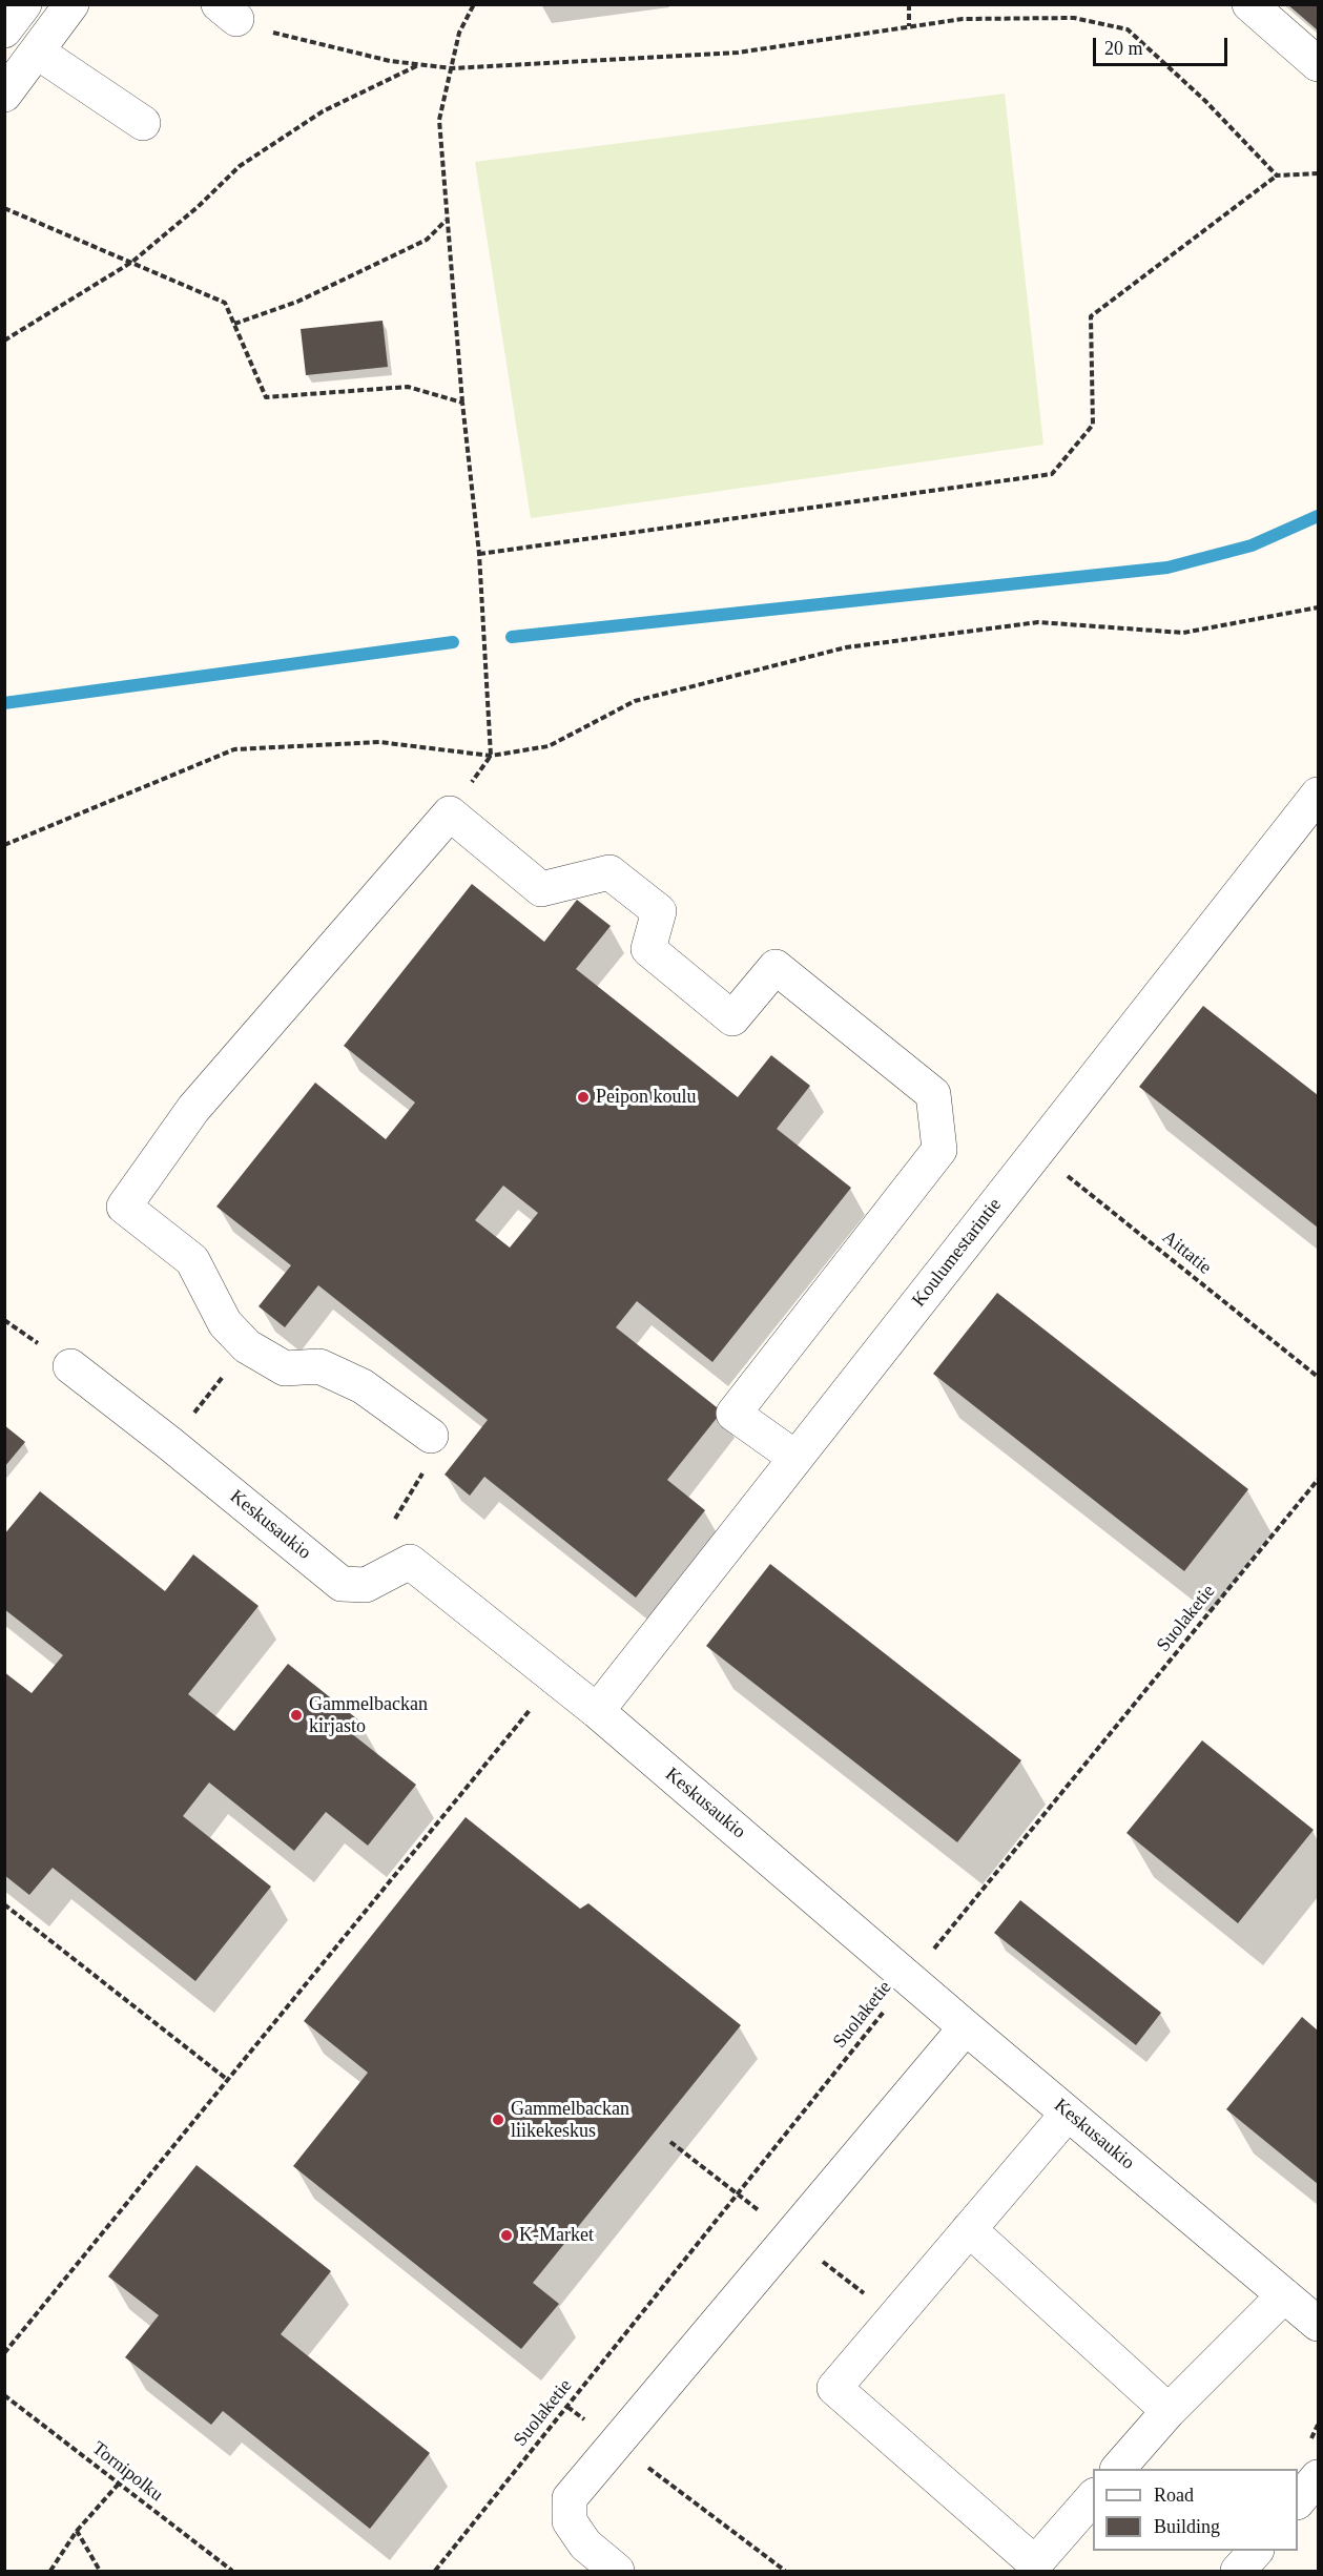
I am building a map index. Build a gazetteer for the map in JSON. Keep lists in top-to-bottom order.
{
  "streets": {
    "street": ["Koulumestarintie", "Keskusaukio"],
    "path": ["Aittatie", "Suolaketie", "Tornipolku"]
  },
  "crossings": [
    ["Koulumestarintie", "Aittatie"],
    ["Koulumestarintie", "Keskusaukio"],
    ["Keskusaukio", "Suolaketie"]
  ],
  "places": [
    "Peipon koulu",
    "Gammelbackan kirjasto",
    "Gammelbackan liikekeskus",
    "K-Market"
  ],
  "legend": ["Road", "Building"],
  "scale_bar": "20 m"
}
